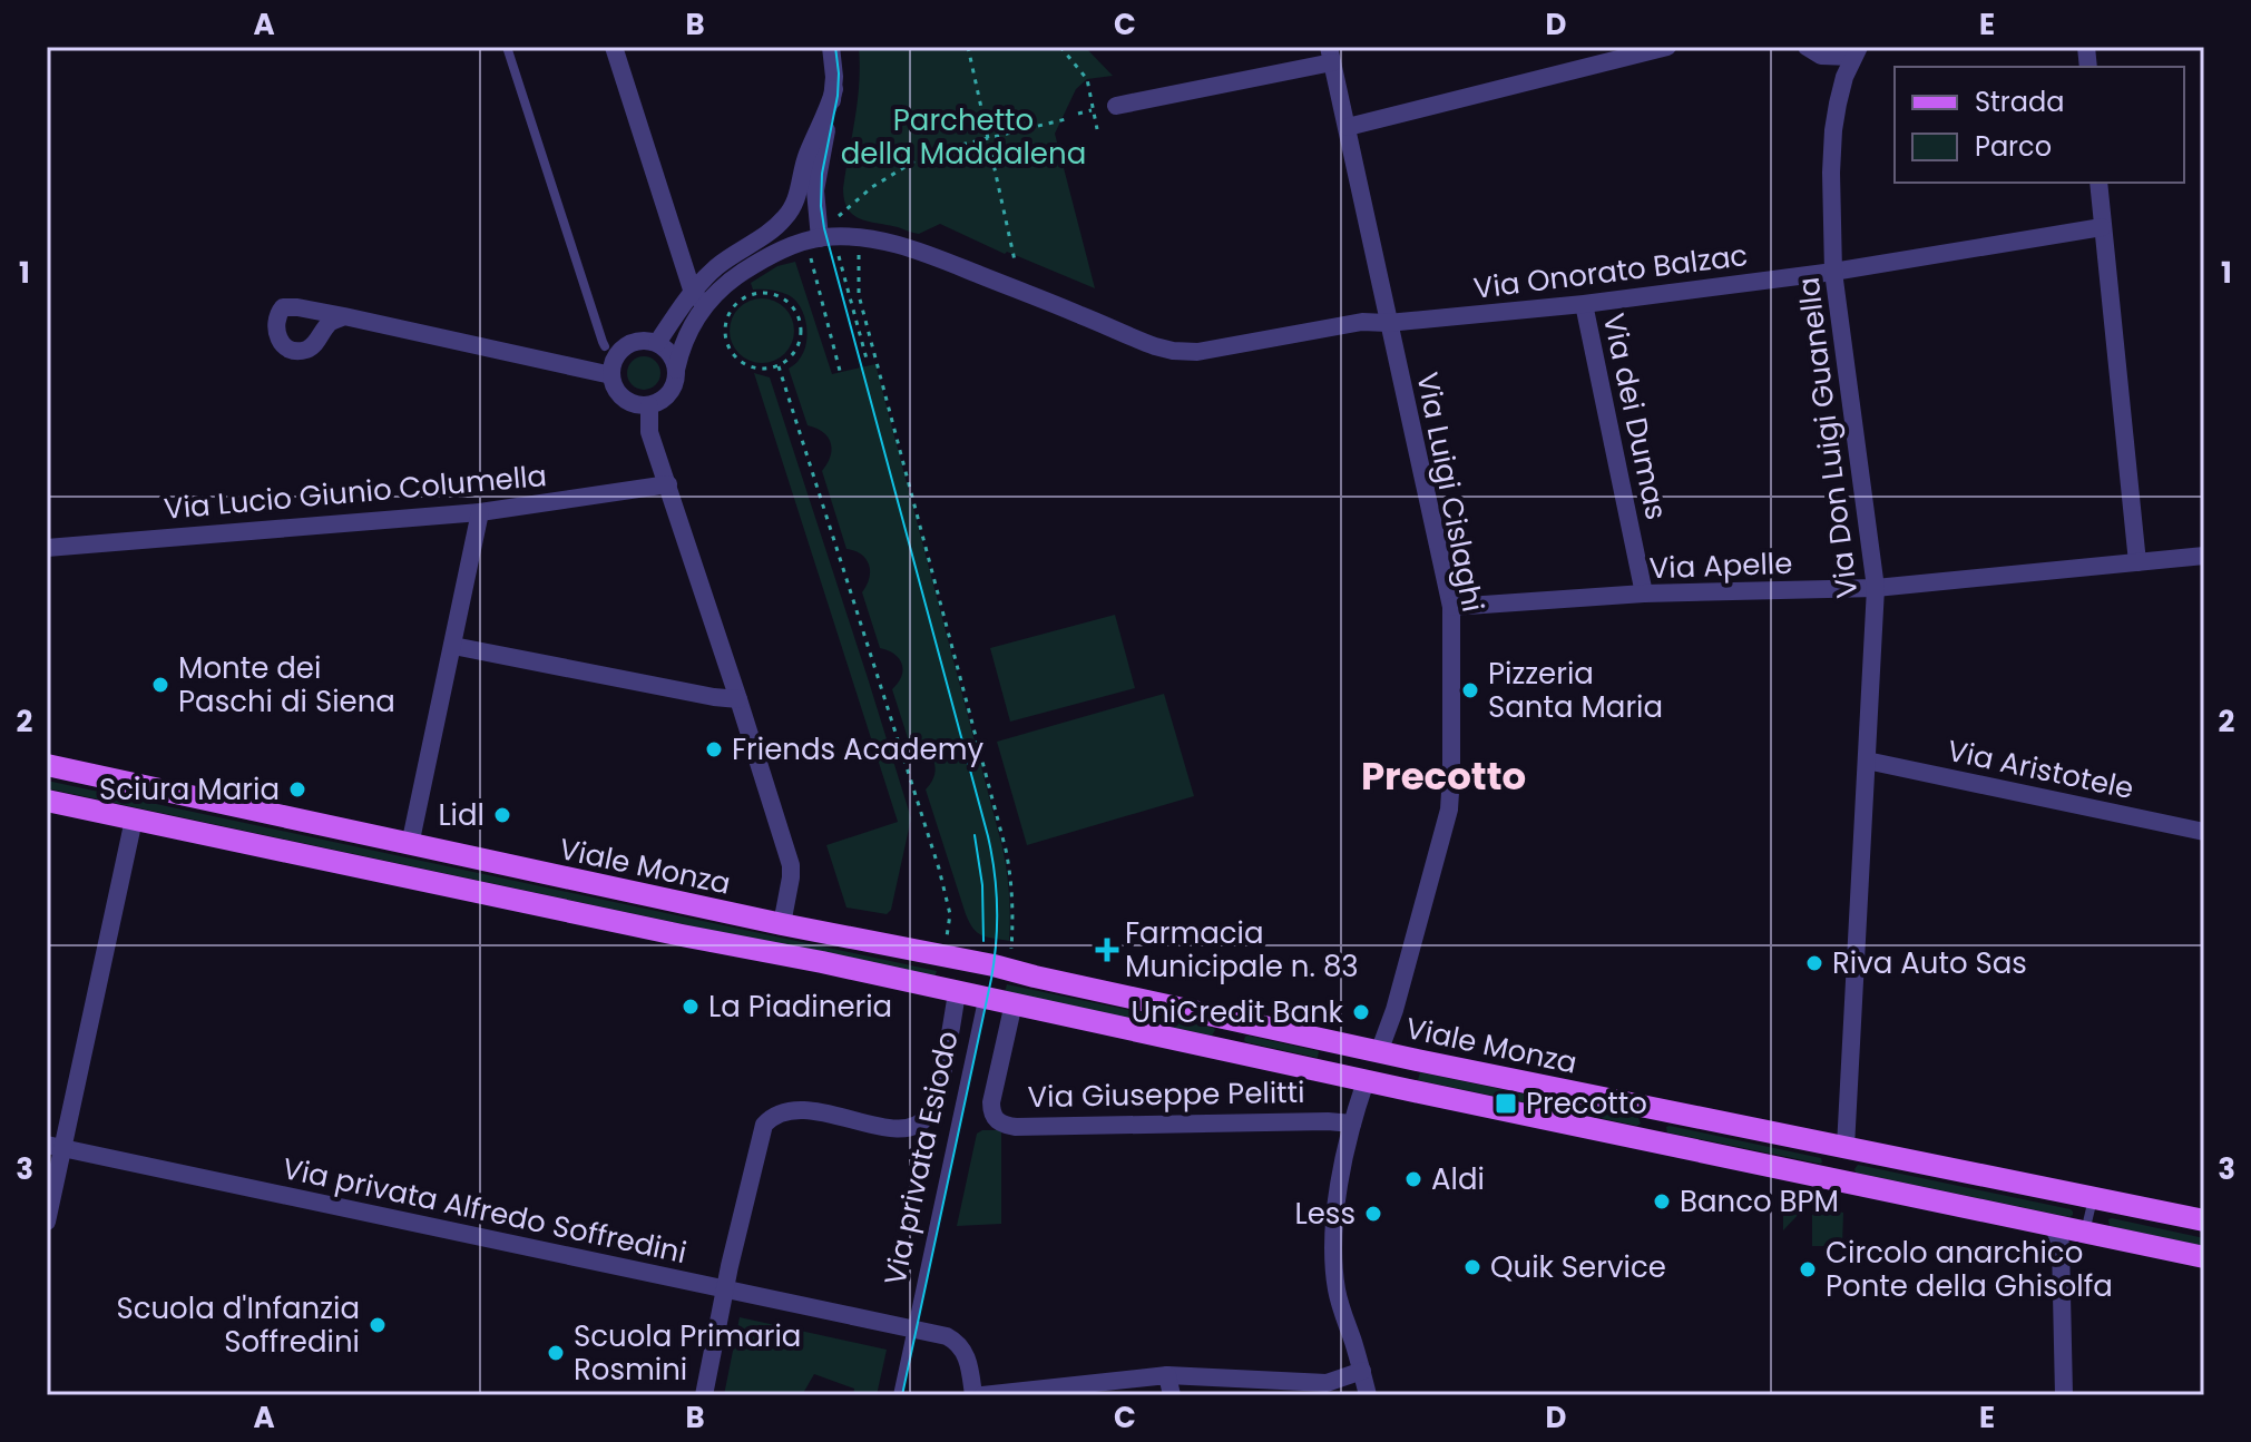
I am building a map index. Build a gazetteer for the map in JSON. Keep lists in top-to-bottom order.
{
  "streets": {
    "main road": ["Viale Monza"],
    "street": [
      "Via Onorato Balzac",
      "Via dei Dumas",
      "Via Don Luigi Guanella",
      "Via Lucio Giunio Columella",
      "Via Luigi Cislaghi",
      "Via Apelle",
      "Via Aristotele",
      "Via Giuseppe Pelitti",
      "Via privata Esiodo",
      "Via privata Alfredo Soffredini"
    ]
  },
  "crossings": [
    ["Via Onorato Balzac", "Via dei Dumas"],
    ["Via Onorato Balzac", "Via Don Luigi Guanella"],
    ["Via Onorato Balzac", "Via Luigi Cislaghi"],
    ["Via dei Dumas", "Via Apelle"],
    ["Via Don Luigi Guanella", "Via Apelle"],
    ["Via Don Luigi Guanella", "Via Aristotele"],
    ["Via Don Luigi Guanella", "Viale Monza"],
    ["Via Luigi Cislaghi", "Via Apelle"],
    ["Via Luigi Cislaghi", "Viale Monza"],
    ["Viale Monza", "Via Giuseppe Pelitti"],
    ["Viale Monza", "Via privata Esiodo"],
    ["Via privata Esiodo", "Via privata Alfredo Soffredini"]
  ],
  "districts": ["Precotto"],
  "parks": ["Parchetto della Maddalena"],
  "places": {
    "other": [
      "Monte dei Paschi di Siena",
      "Pizzeria Santa Maria",
      "Friends Academy",
      "Sciura Maria",
      "Lidl",
      "Riva Auto Sas",
      "La Piadineria",
      "UniCredit Bank",
      "Aldi",
      "Banco BPM",
      "Less",
      "Quik Service",
      "Circolo anarchico Ponte della Ghisolfa",
      "Scuola d'Infanzia Soffredini",
      "Scuola Primaria Rosmini"
    ],
    "health": ["Farmacia Municipale n. 83"],
    "transit": ["Precotto"]
  },
  "legend": ["Strada", "Parco"],
  "grid": {
    "columns": [
      "A",
      "B",
      "C",
      "D",
      "E"
    ],
    "rows": ["1", "2", "3"]
  }
}
